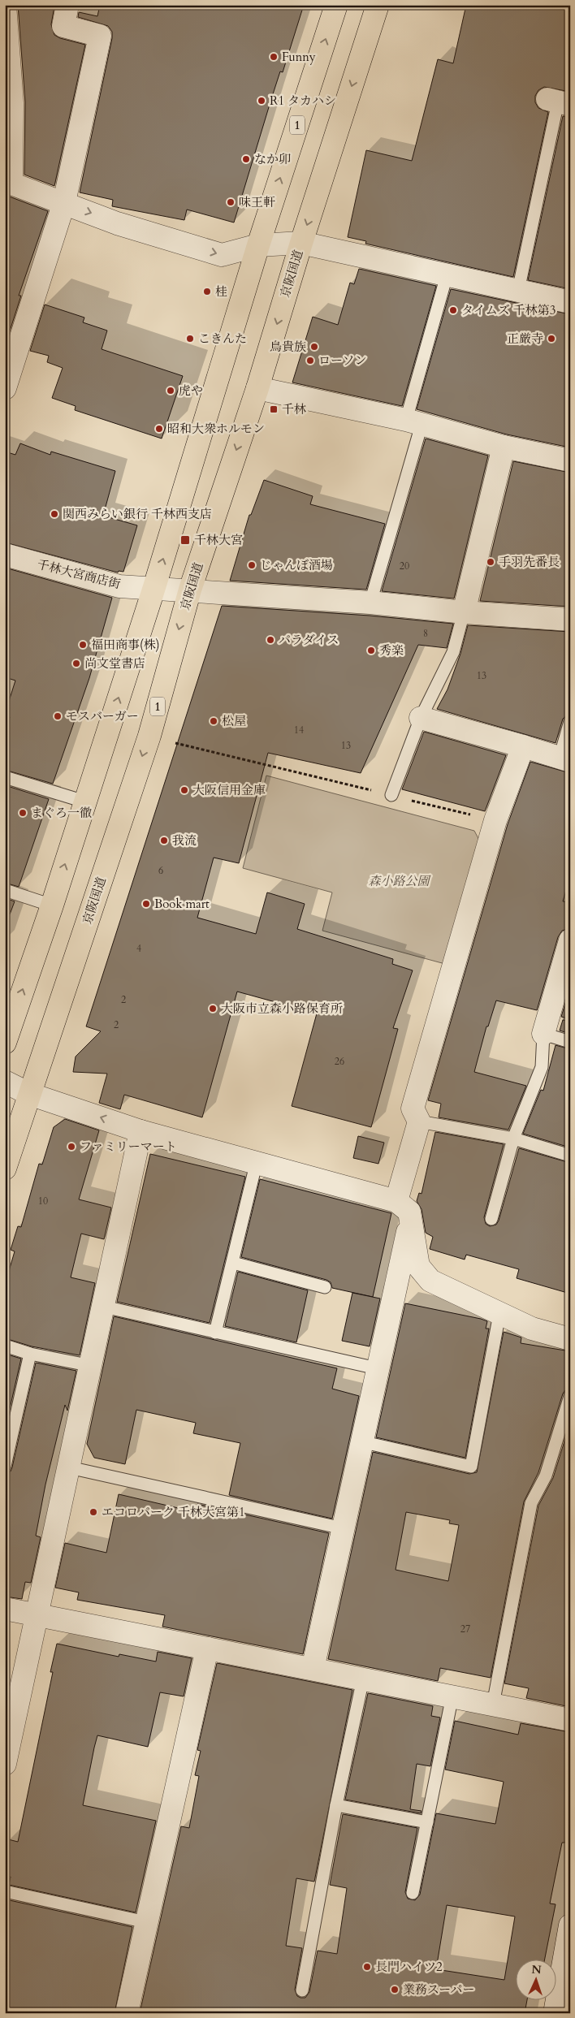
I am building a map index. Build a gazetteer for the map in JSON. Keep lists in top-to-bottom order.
{
  "streets": {
    "highway": ["1", "京阪国道"],
    "street": ["千林大宮商店街"]
  },
  "crossings": [
    ["1", "千林大宮商店街"],
    ["京阪国道", "千林大宮商店街"]
  ],
  "parks": ["森小路公園"],
  "places": {
    "other": [
      "Funny",
      "R1 タカハシ",
      "なか卯",
      "味王軒",
      "桂",
      "タイムズ 千林第3",
      "こきんた",
      "正厳寺",
      "鳥貴族",
      "ローソン",
      "虎や",
      "昭和大衆ホルモン",
      "関西みらい銀行 千林西支店",
      "手羽先番長",
      "じゃんぼ酒場",
      "パラダイス",
      "福田商事(株)",
      "秀楽",
      "尚文堂書店",
      "モスバーガー",
      "松屋",
      "大阪信用金庫",
      "まぐろ一徹",
      "我流",
      "Book mart",
      "大阪市立森小路保育所",
      "ファミリーマート",
      "エコロパーク 千林大宮第1",
      "長門ハイツ2",
      "業務スーパー"
    ],
    "transit": ["千林", "千林大宮"]
  },
  "house_numbers": [
    "20",
    "8",
    "13",
    "14",
    "13",
    "6",
    "4",
    "2",
    "2",
    "26",
    "10",
    "27"
  ],
  "north": "top"
}
